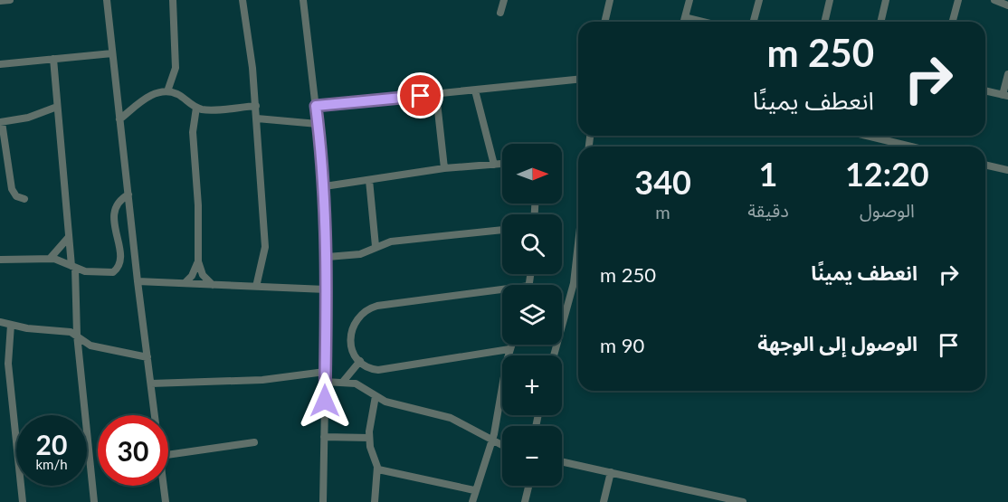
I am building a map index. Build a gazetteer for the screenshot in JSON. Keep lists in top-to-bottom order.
{
  "north": "right",
  "page": {
    "turn": ["250 m", "انعطف يمينًا"],
    "map_buttons": ["+", "−"],
    "eta": [
      "12:20",
      "الوصول",
      "1",
      "دقيقة",
      "340",
      "m"
    ],
    "list": [
      {
        "name": "انعطف يمينًا",
        "value": "250 m"
      },
      {
        "name": "الوصول إلى الوجهة",
        "value": "90 m"
      }
    ],
    "speed": "20 km/h",
    "limit": "30"
  }
}
